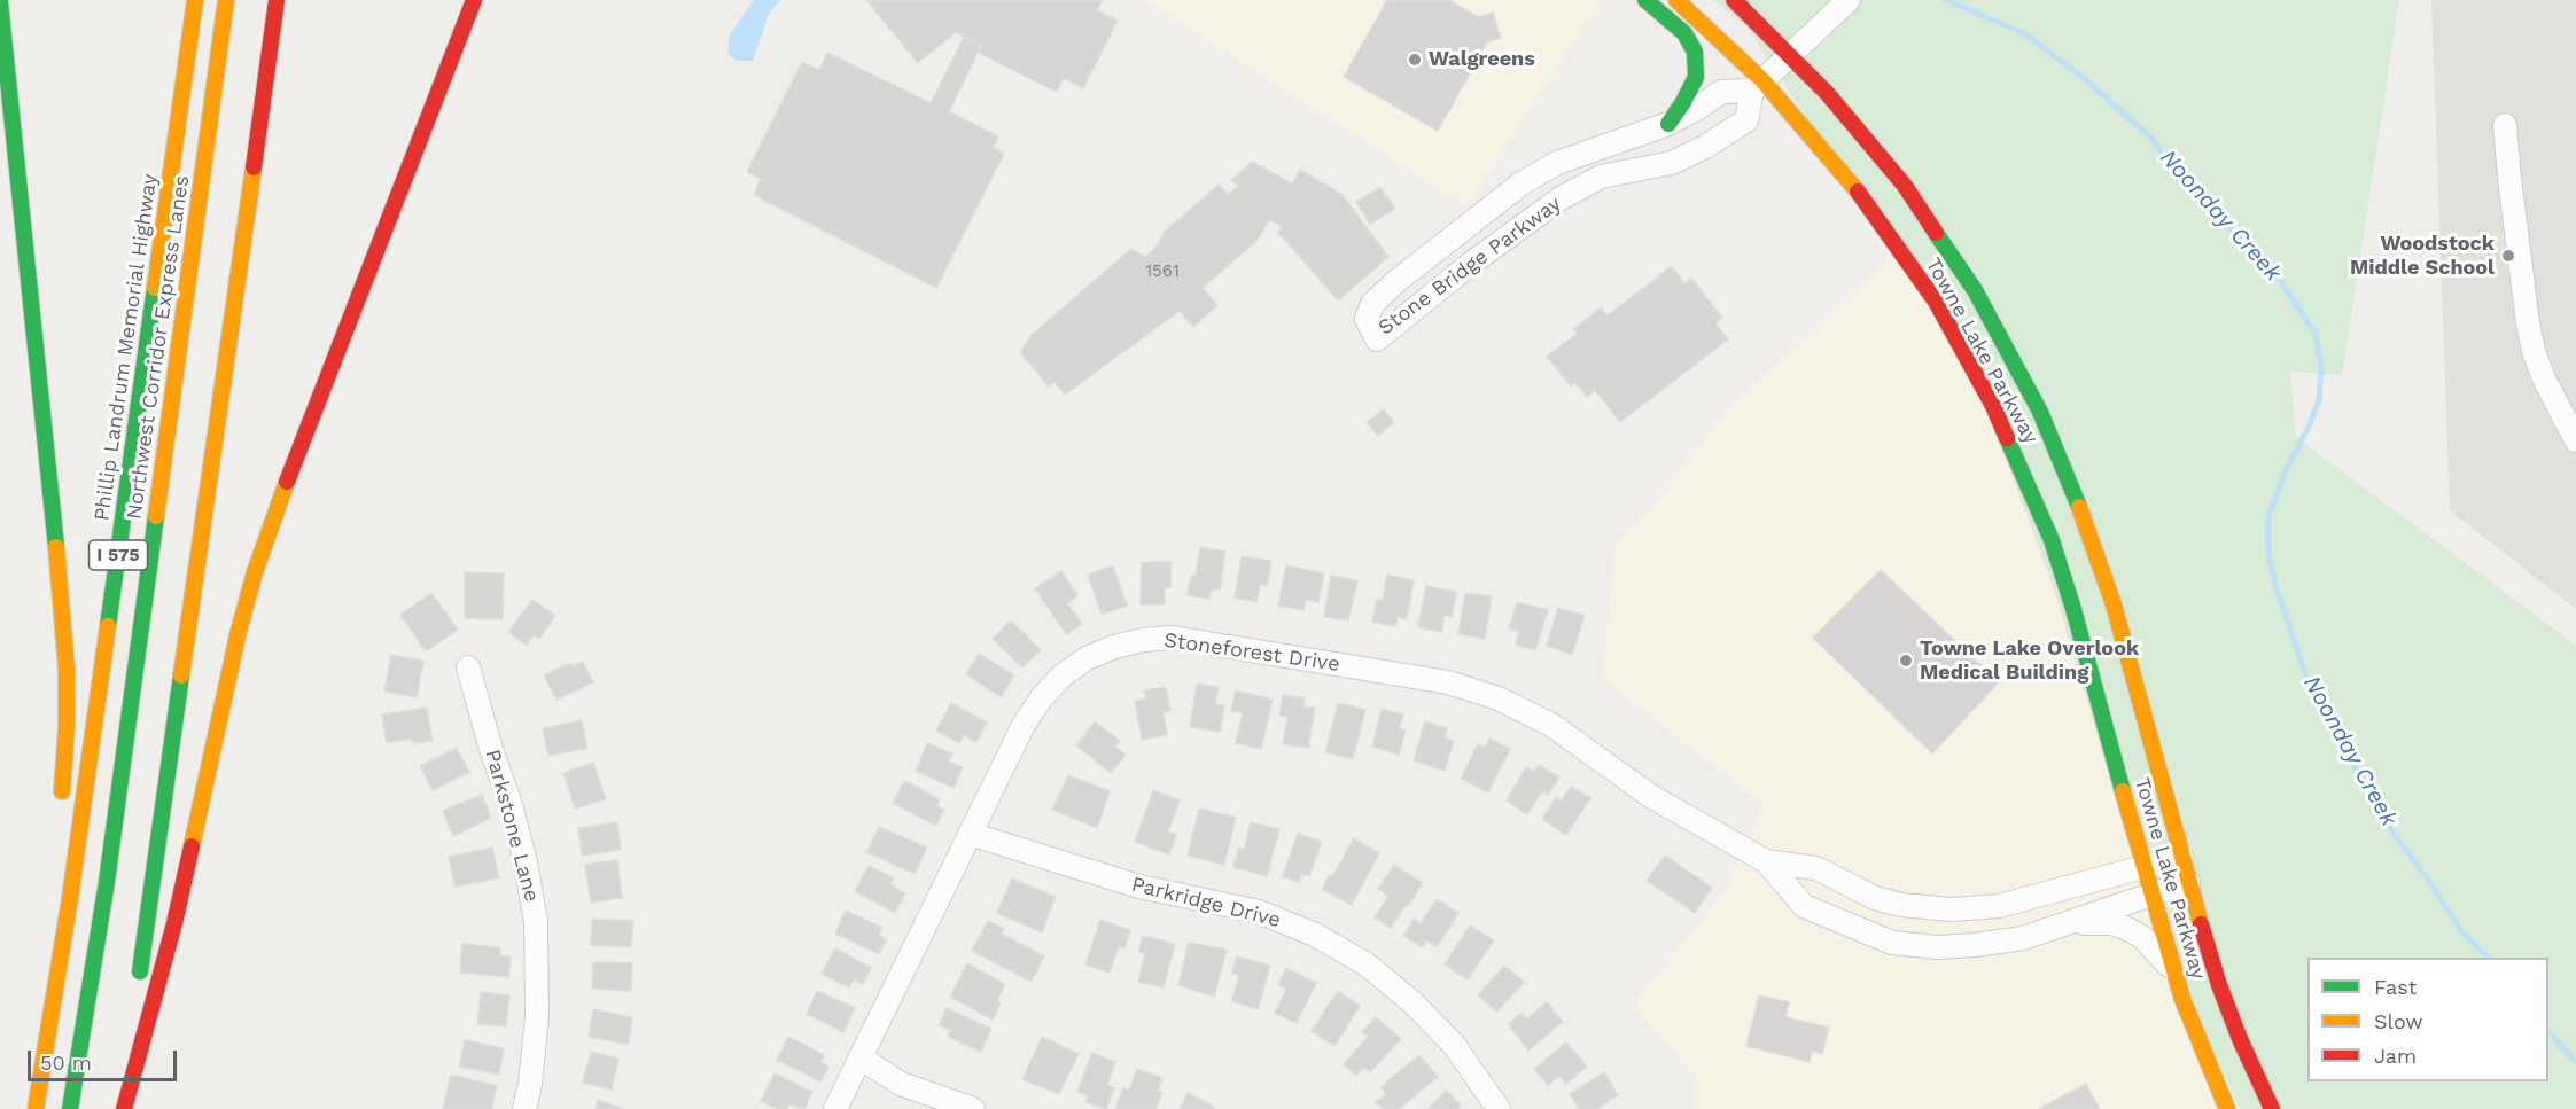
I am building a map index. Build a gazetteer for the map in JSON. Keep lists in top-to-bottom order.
{
  "streets": {
    "main road": [
      "Phillip Landrum Memorial Highway",
      "Northwest Corridor Express Lanes",
      "Towne Lake Parkway",
      "I 575"
    ],
    "street": [
      "Stone Bridge Parkway",
      "Stoneforest Drive",
      "Parkstone Lane",
      "Parkridge Drive"
    ]
  },
  "crossings": [
    ["Stone Bridge Parkway", "Towne Lake Parkway"],
    ["Towne Lake Parkway", "Stoneforest Drive"],
    ["Stoneforest Drive", "Parkridge Drive"]
  ],
  "water": ["Noonday Creek"],
  "places": ["Walgreens", "Woodstock Middle School", "Towne Lake Overlook Medical Building"],
  "house_numbers": ["1561"],
  "legend": ["Fast", "Slow", "Jam"],
  "scale_bar": "50 m"
}
